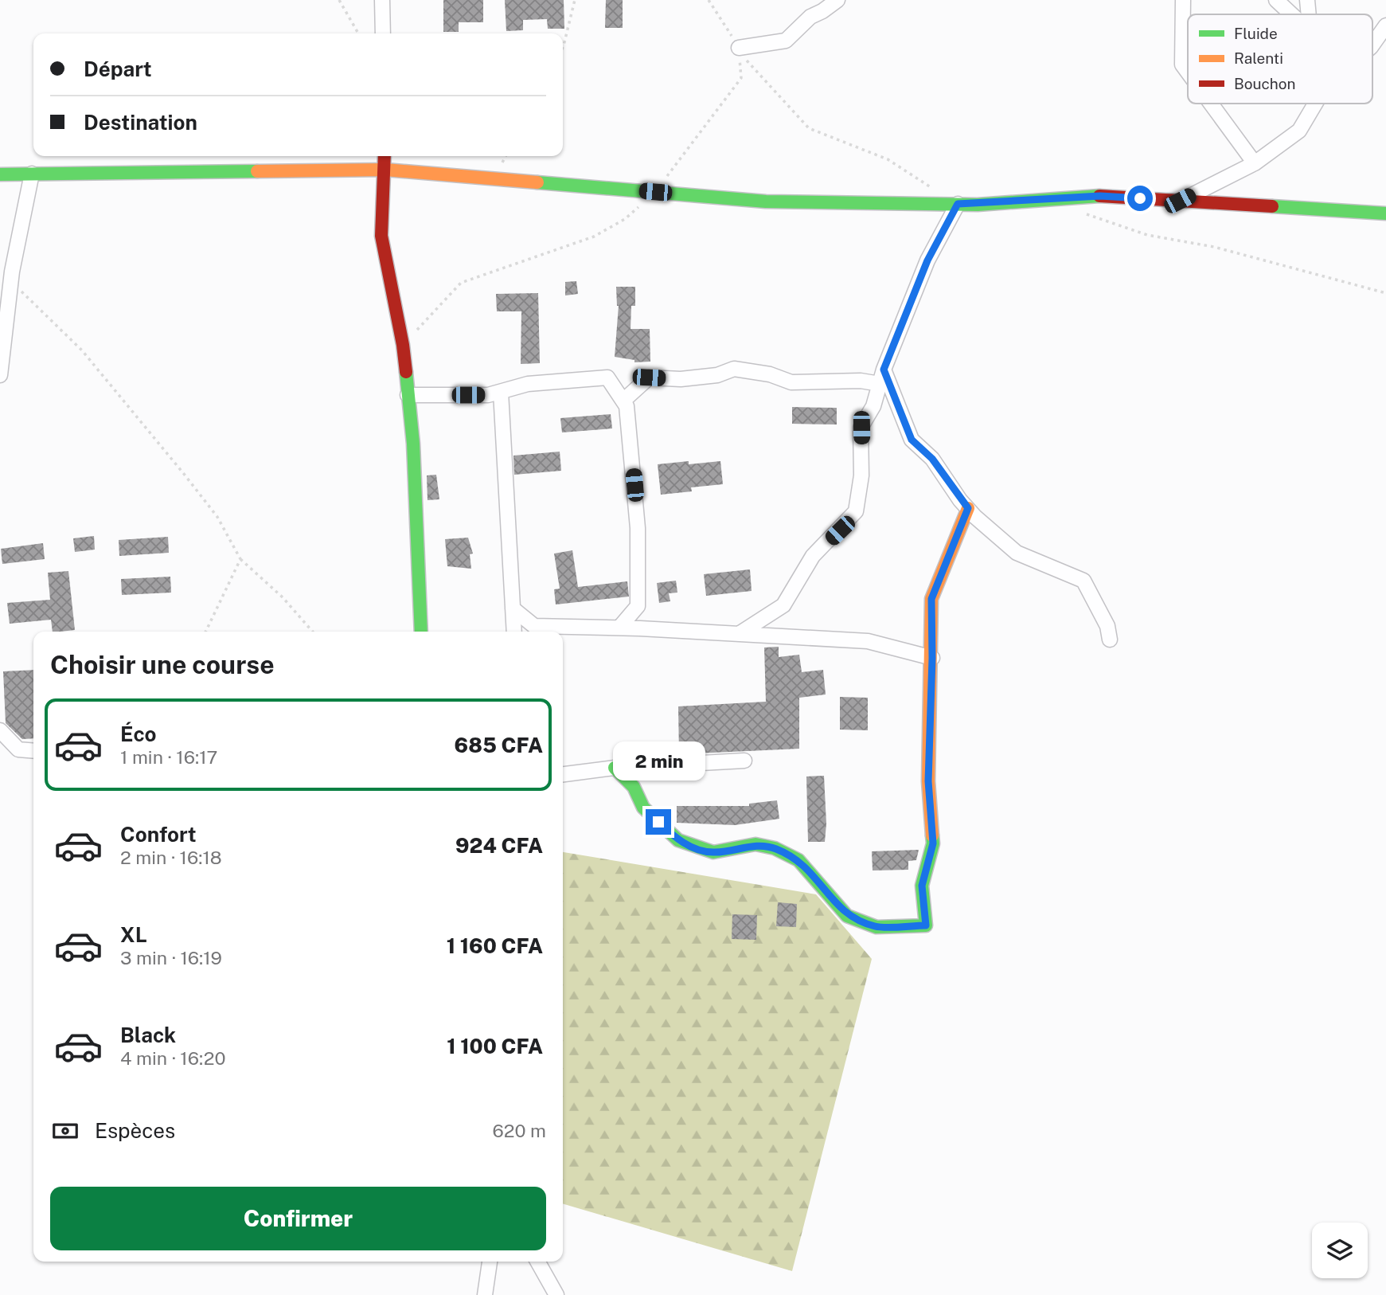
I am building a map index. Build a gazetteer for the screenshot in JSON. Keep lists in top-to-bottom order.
{
  "legend": ["Fluide", "Ralenti", "Bouchon"],
  "page": {
    "banner": ["Départ", "Destination"],
    "heading": "Choisir une course",
    "list": [
      {
        "name": "Éco",
        "note": "1 min · 16:17",
        "value": "685 CFA"
      },
      {
        "name": "Confort",
        "note": "2 min · 16:18",
        "value": "924 CFA"
      },
      {
        "name": "XL",
        "note": "3 min · 16:19",
        "value": "1 160 CFA"
      },
      {
        "name": "Black",
        "note": "4 min · 16:20",
        "value": "1 100 CFA"
      }
    ],
    "bubble": "2 min",
    "pay": ["Espèces", "620 m"],
    "buttons": "Confirmer"
  }
}
